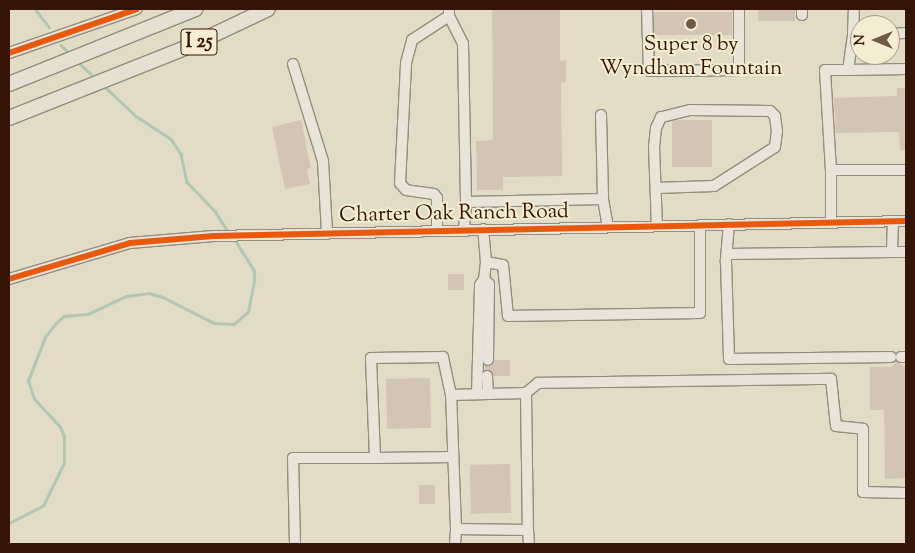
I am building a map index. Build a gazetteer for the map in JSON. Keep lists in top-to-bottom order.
{
  "streets": {
    "highway": ["I 25"],
    "street": ["Charter Oak Ranch Road"]
  },
  "places": ["Super 8 by Wyndham Fountain"],
  "north": "left"
}
